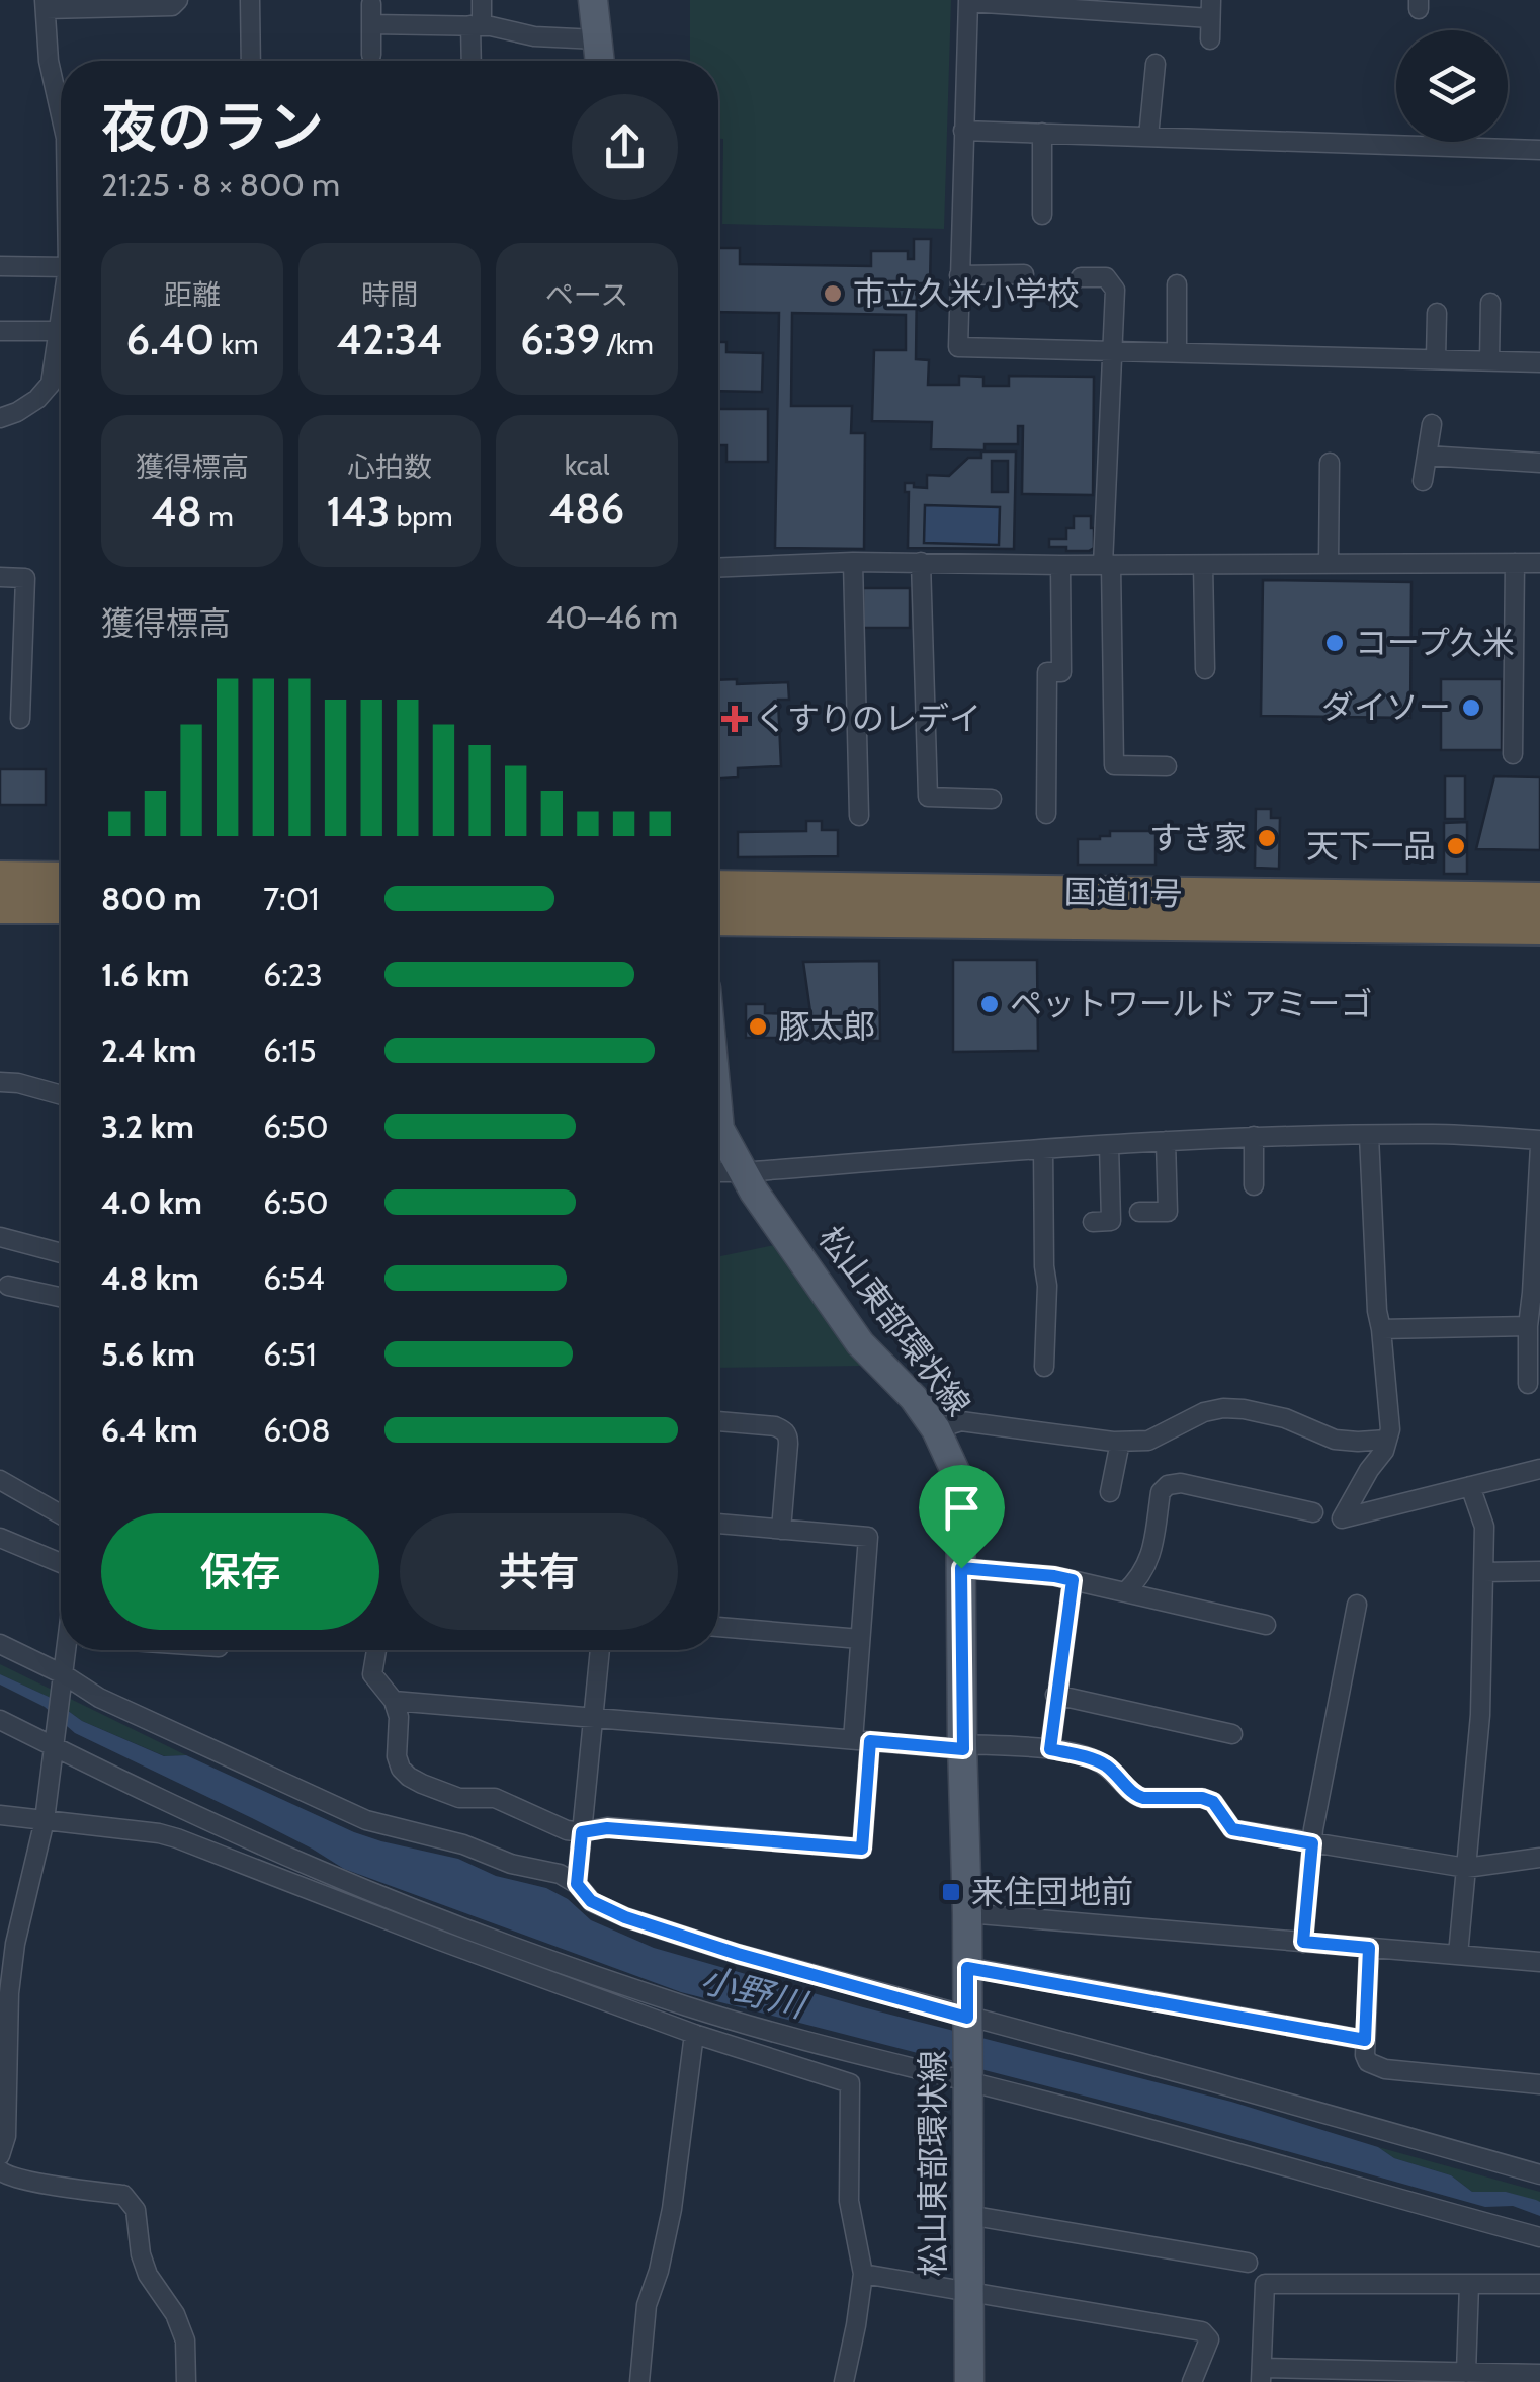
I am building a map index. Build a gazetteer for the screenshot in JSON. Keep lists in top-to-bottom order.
{
  "streets": {
    "highway": ["国道11号"],
    "main road": ["松山東部環状線"]
  },
  "water": ["小野川"],
  "places": {
    "other": [
      "市立久米小学校",
      "コープ久米",
      "ダイソー",
      "すき家",
      "天下一品",
      "ペットワールド アミーゴ",
      "豚太郎"
    ],
    "health": ["くすりのレデイ"],
    "transit": ["来住団地前"]
  },
  "page": {
    "heading": ["夜のラン", "21:25 · 8 × 800 m"],
    "stats": [
      ["距離", "6.40 km"],
      ["時間", "42:34"],
      ["ペース", "6:39 /km"],
      ["獲得標高", "48 m"],
      ["心拍数", "143 bpm"],
      ["kcal", "486"]
    ],
    "chart": ["獲得標高", "40–46 m"],
    "list": [
      {
        "name": "800 m",
        "note": "7:01"
      },
      {
        "name": "1.6 km",
        "note": "6:23"
      },
      {
        "name": "2.4 km",
        "note": "6:15"
      },
      {
        "name": "3.2 km",
        "note": "6:50"
      },
      {
        "name": "4.0 km",
        "note": "6:50"
      },
      {
        "name": "4.8 km",
        "note": "6:54"
      },
      {
        "name": "5.6 km",
        "note": "6:51"
      },
      {
        "name": "6.4 km",
        "note": "6:08"
      }
    ],
    "buttons": ["保存", "共有"]
  }
}
